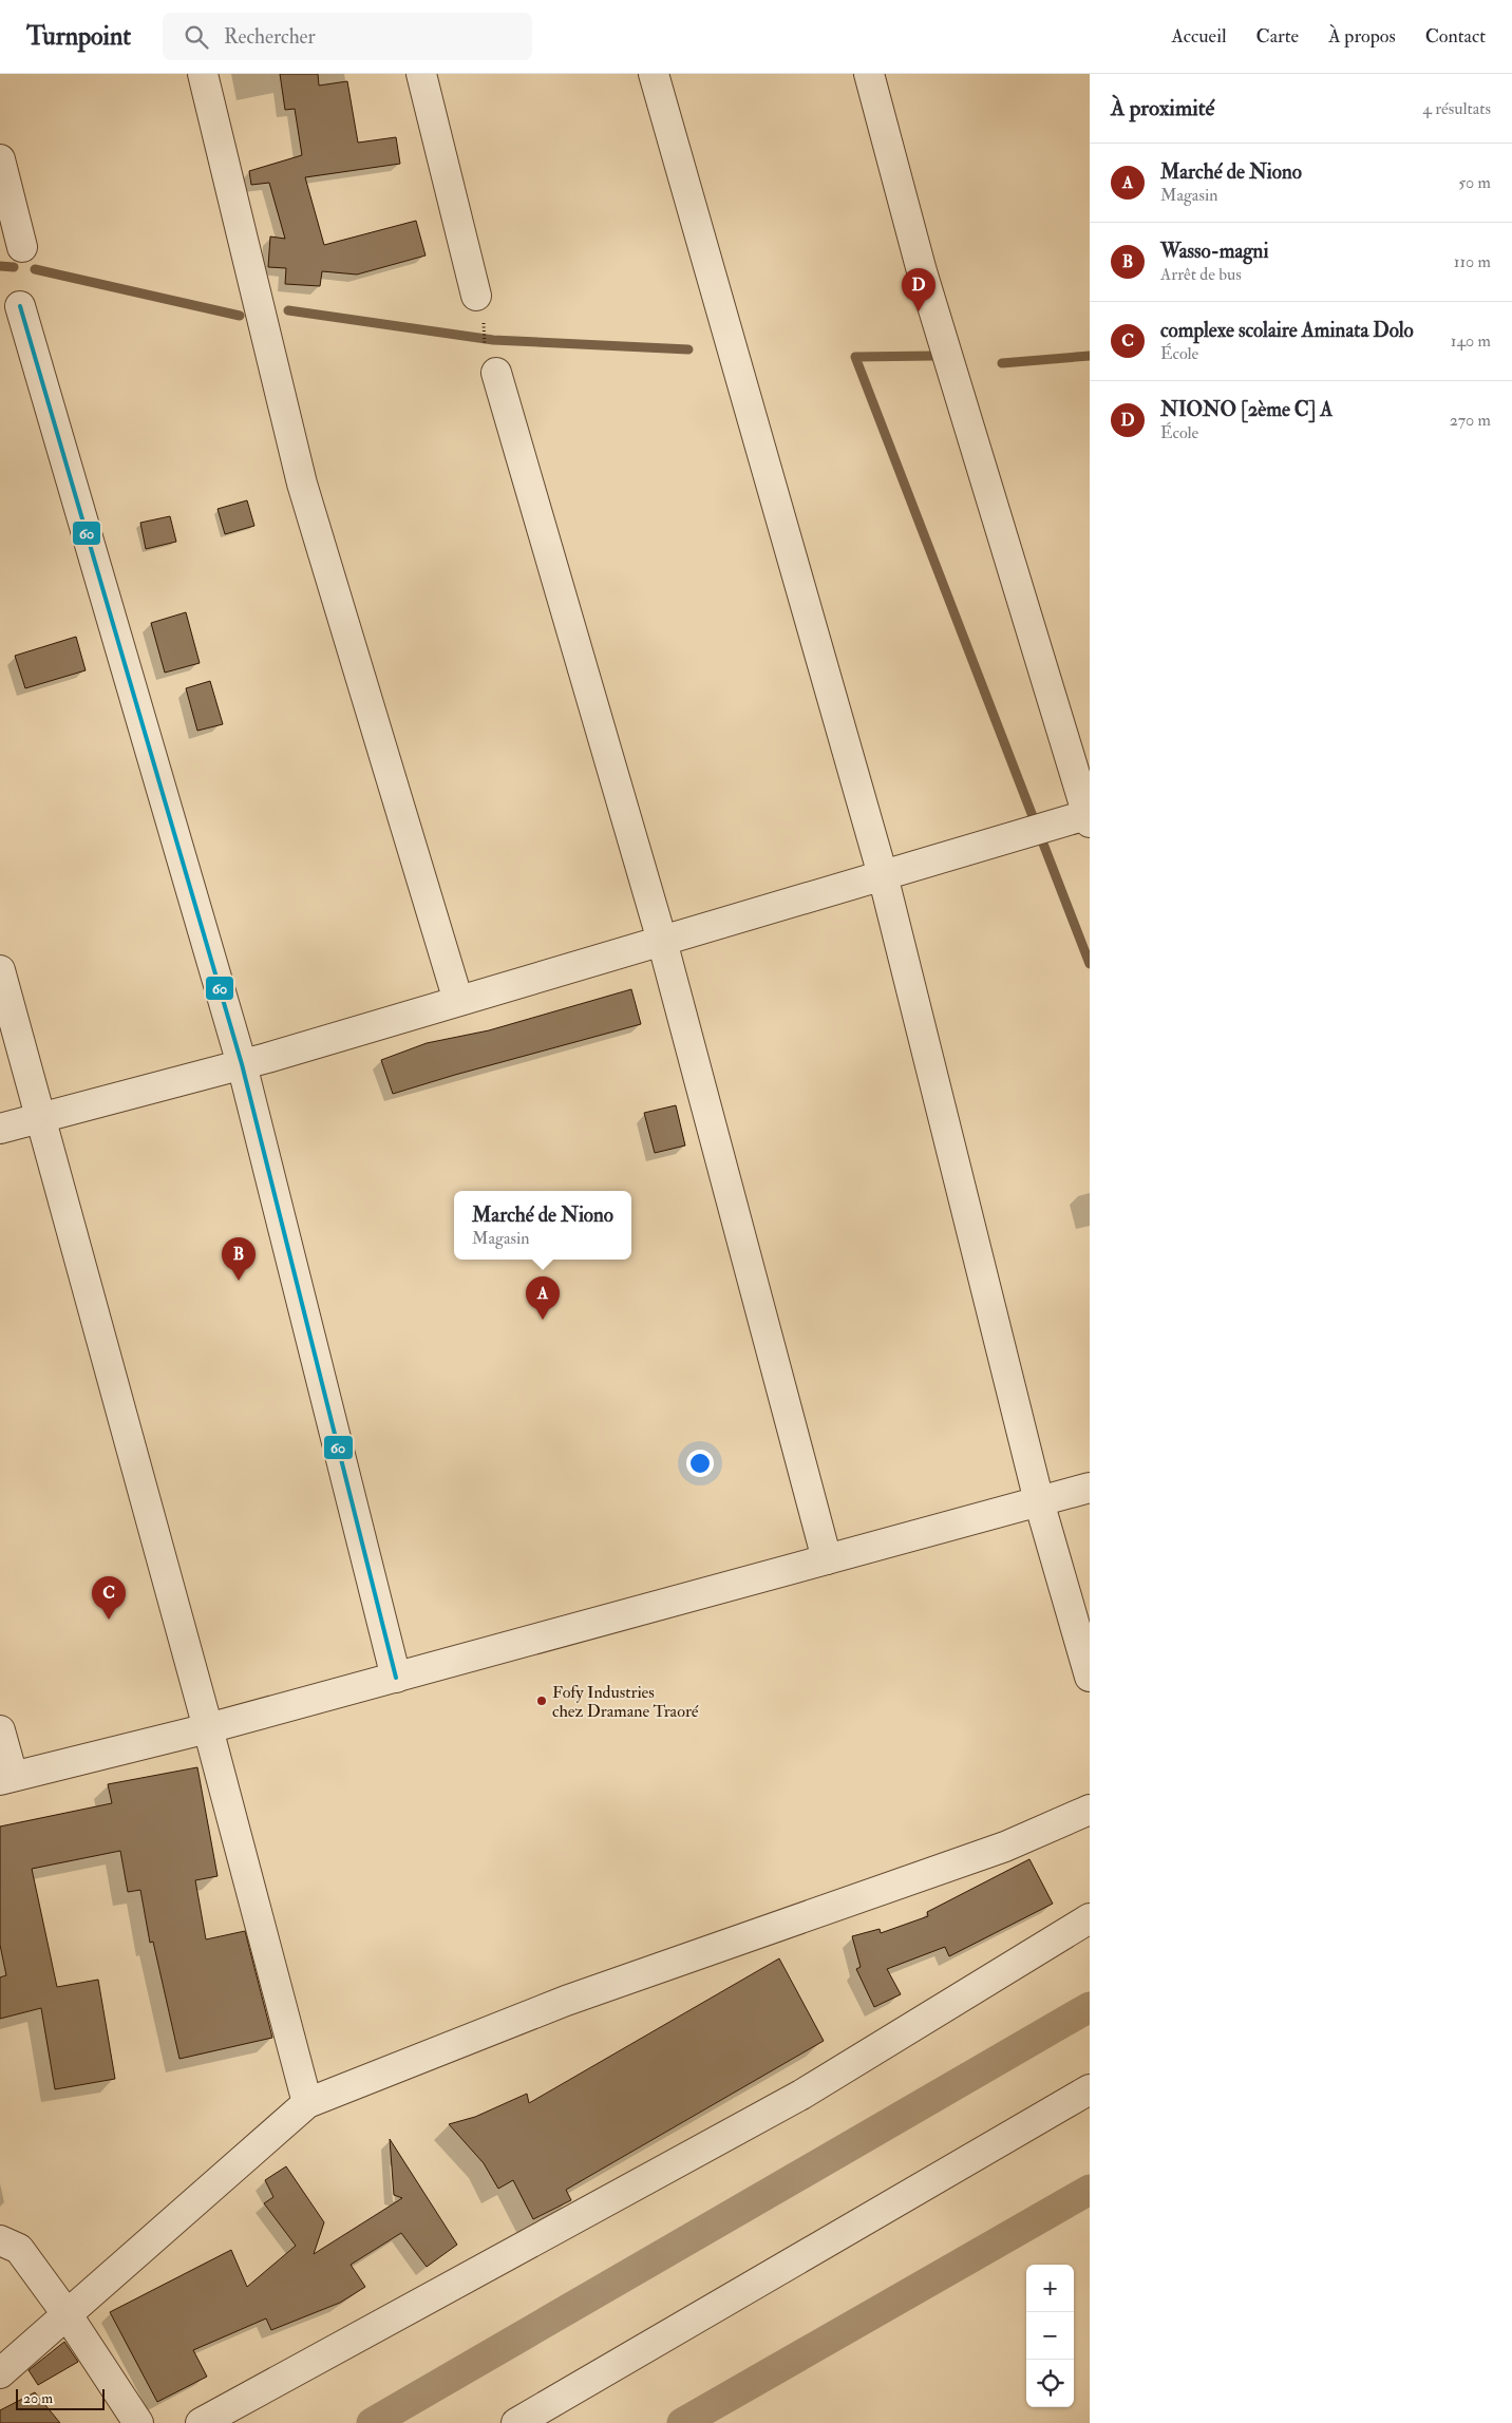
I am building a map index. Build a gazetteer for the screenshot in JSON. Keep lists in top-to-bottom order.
{
  "places": ["Fofy Industries chez Dramane Traoré"],
  "lines": ["transit line 60"],
  "scale_bar": "20 m",
  "page": {
    "header": "Turnpoint",
    "search": "Rechercher",
    "nav": [
      "Accueil",
      "Carte",
      "À propos",
      "Contact"
    ],
    "heading": ["À proximité", "4 résultats"],
    "list": [
      {
        "mark": "A",
        "name": "Marché de Niono",
        "note": "Magasin",
        "value": "50 m"
      },
      {
        "mark": "B",
        "name": "Wasso-magni",
        "note": "Arrêt de bus",
        "value": "110 m"
      },
      {
        "mark": "C",
        "name": "complexe scolaire Aminata Dolo",
        "note": "École",
        "value": "140 m"
      },
      {
        "mark": "D",
        "name": "NIONO [2ème C] A",
        "note": "École",
        "value": "270 m"
      }
    ],
    "pins": [
      "D",
      "B",
      "A",
      "C"
    ],
    "popup": ["Marché de Niono", "Magasin"],
    "map_buttons": ["+", "−"],
    "scale": "20 m"
  }
}
